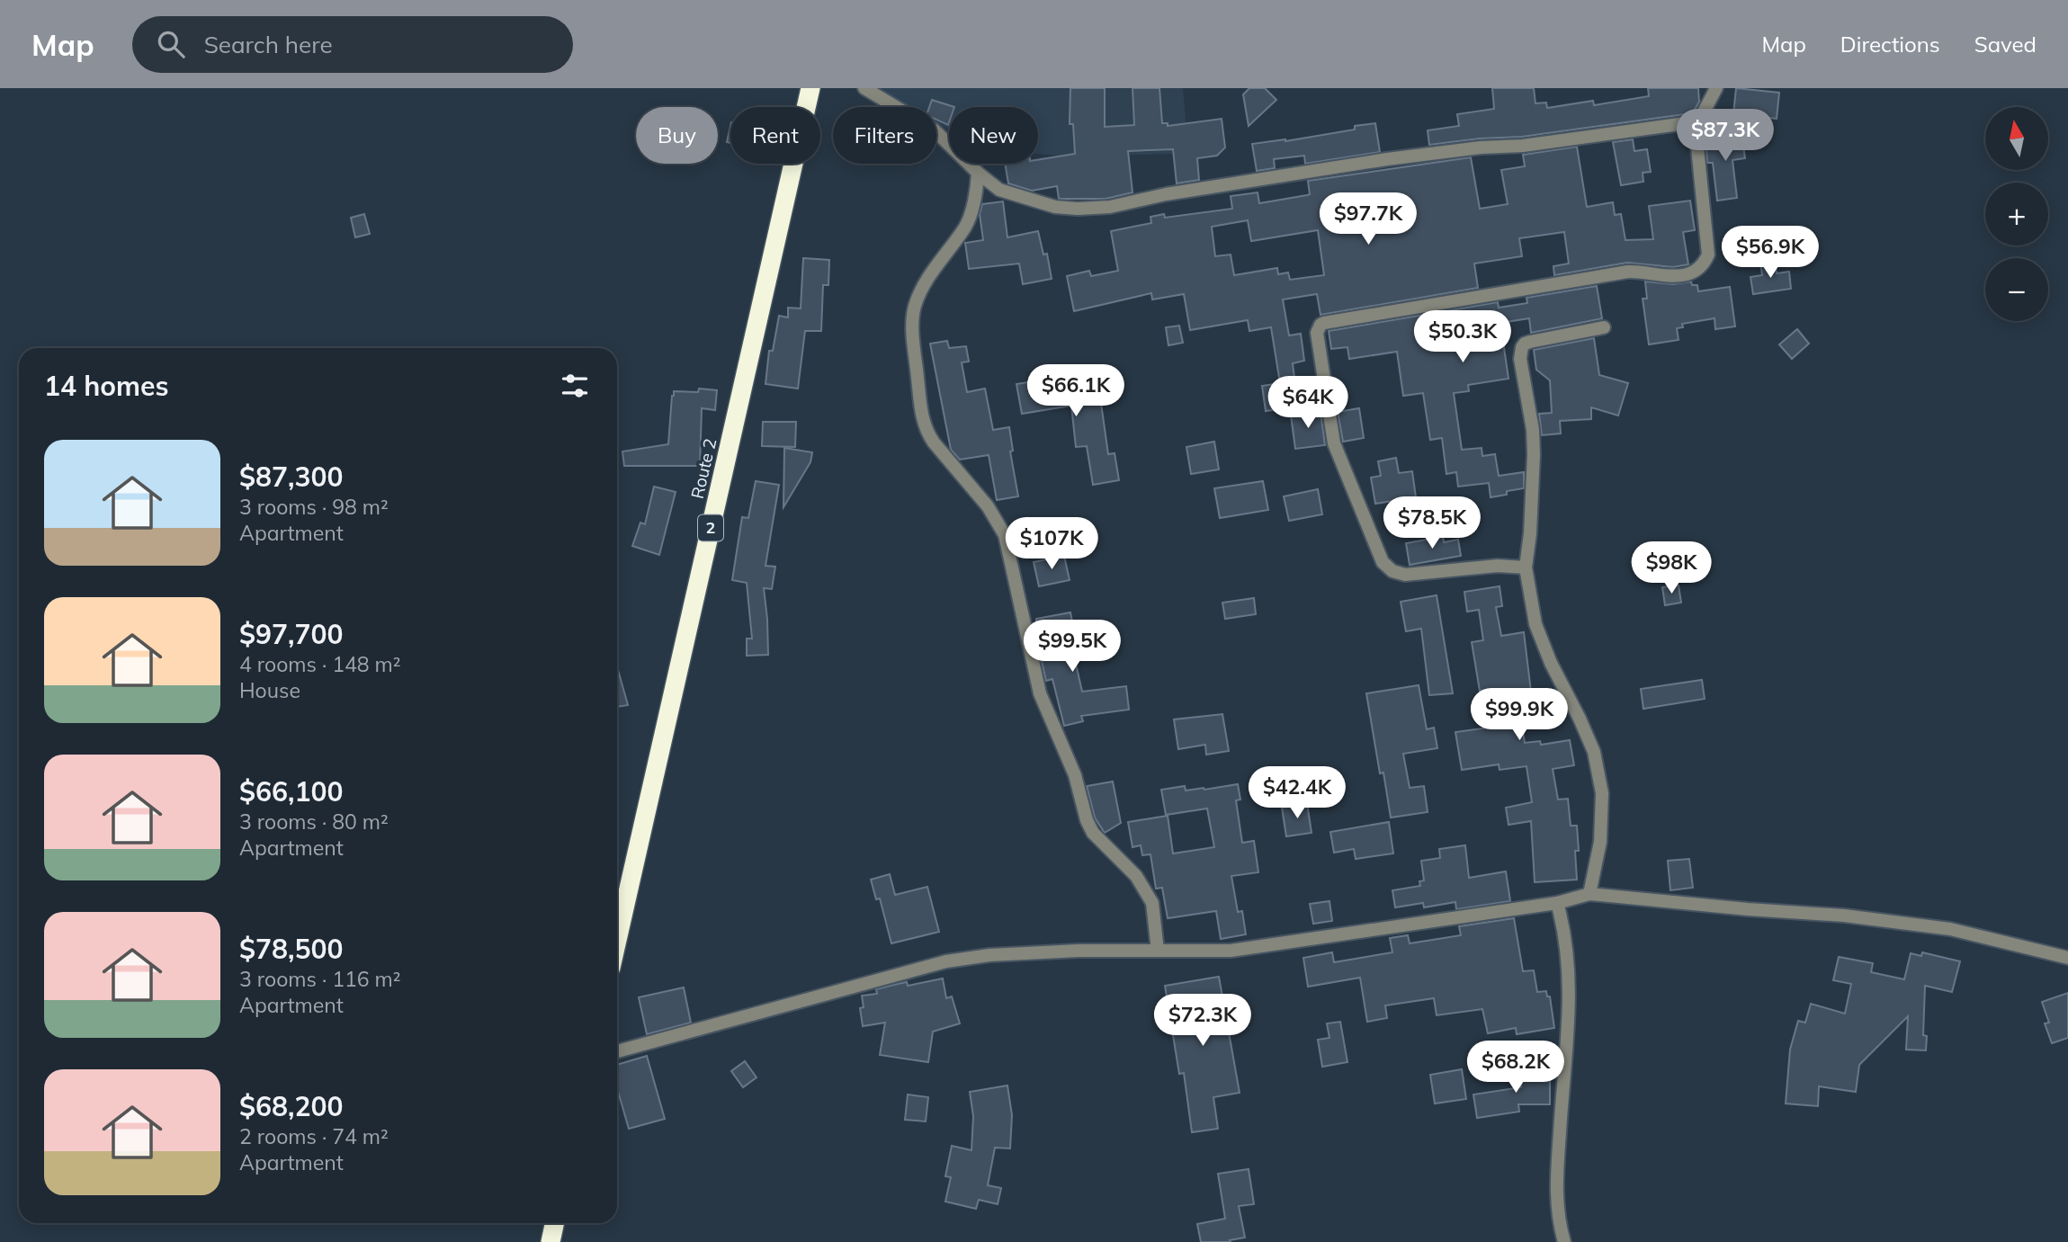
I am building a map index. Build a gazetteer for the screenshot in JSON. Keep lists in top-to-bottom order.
{
  "streets": {
    "highway": ["Route 2", "2"]
  },
  "north": "top",
  "page": {
    "header": "Map",
    "search": "Search here",
    "nav": ["Map", "Directions", "Saved"],
    "map_buttons": ["+", "−"],
    "chip": [
      "Buy",
      "Rent",
      "Filters",
      "New"
    ],
    "price": [
      "$87.3K",
      "$97.7K",
      "$56.9K",
      "$50.3K",
      "$66.1K",
      "$64K",
      "$78.5K",
      "$107K",
      "$98K",
      "$99.5K",
      "$99.9K",
      "$42.4K",
      "$72.3K",
      "$68.2K"
    ],
    "heading": "14 homes",
    "list": [
      {
        "name": "$87,300",
        "note": "3 rooms · 98 m² · Apartment"
      },
      {
        "name": "$97,700",
        "note": "4 rooms · 148 m² · House"
      },
      {
        "name": "$66,100",
        "note": "3 rooms · 80 m² · Apartment"
      },
      {
        "name": "$78,500",
        "note": "3 rooms · 116 m² · Apartment"
      },
      {
        "name": "$68,200",
        "note": "2 rooms · 74 m² · Apartment"
      }
    ]
  }
}
